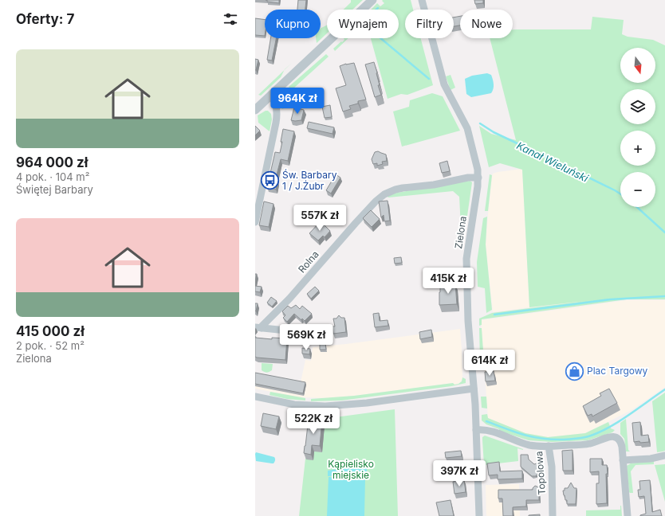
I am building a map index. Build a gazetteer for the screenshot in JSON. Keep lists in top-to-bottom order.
{
  "streets": {
    "street": ["Zielona", "Rolna", "Topolowa"]
  },
  "crossings": [
    ["Zielona", "Rolna"],
    ["Zielona", "Topolowa"]
  ],
  "water": ["Kanał Wieluński"],
  "parks": ["Kąpielisko miejskie"],
  "places": {
    "bus stop": ["Św. Barbary 1 / J.Żubr"],
    "shop": ["Plac Targowy"]
  },
  "north": "bottom",
  "page": {
    "heading": "Oferty: 7",
    "chip": [
      "Kupno",
      "Wynajem",
      "Filtry",
      "Nowe"
    ],
    "list": [
      {
        "name": "964 000 zł",
        "note": "4 pok. · 104 m² · Świętej Barbary"
      },
      {
        "name": "415 000 zł",
        "note": "2 pok. · 52 m² · Zielona"
      }
    ],
    "map_buttons": ["+", "−"],
    "price": [
      "964K zł",
      "557K zł",
      "415K zł",
      "569K zł",
      "614K zł",
      "522K zł",
      "397K zł"
    ]
  }
}
